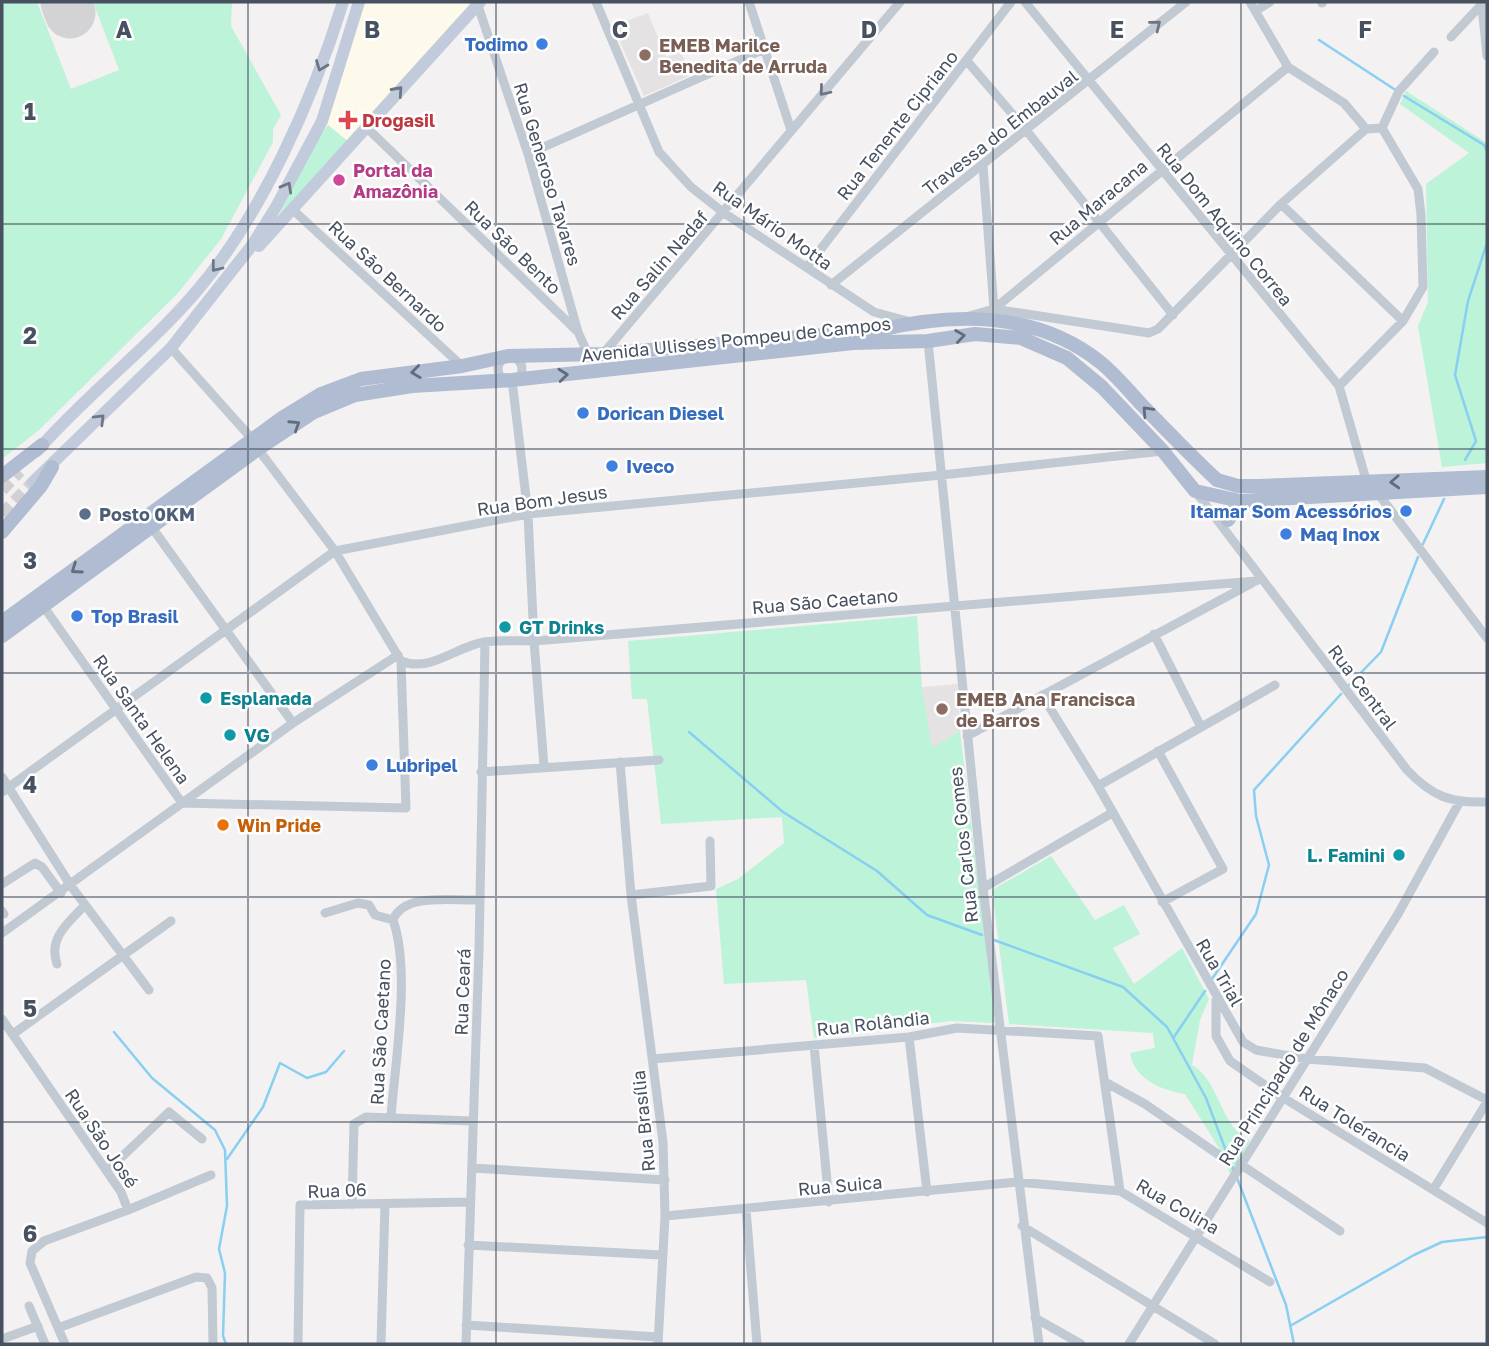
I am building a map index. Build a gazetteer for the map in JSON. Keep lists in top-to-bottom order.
{
  "streets": {
    "main road": ["Avenida Ulisses Pompeu de Campos"],
    "street": [
      "Rua Tenente Cipriano",
      "Travessa do Embauval",
      "Rua Generoso Tavares",
      "Rua Maracana",
      "Rua Dom Aquino Correa",
      "Rua Mário Motta",
      "Rua São Bento",
      "Rua Salin Nadaf",
      "Rua São Bernardo",
      "Rua Bom Jesus",
      "Rua São Caetano",
      "Rua Central",
      "Rua Santa Helena",
      "Rua Carlos Gomes",
      "Rua Trial",
      "Rua Ceará",
      "Rua Rolândia",
      "Rua Principado de Mônaco",
      "Rua Brasília",
      "Rua Tolerancia",
      "Rua São José",
      "Rua Suica",
      "Rua 06",
      "Rua Colina"
    ]
  },
  "crossings": [
    ["Rua Tenente Cipriano", "Rua Mário Motta"],
    ["Travessa do Embauval", "Rua Dom Aquino Correa"],
    ["Travessa do Embauval", "Rua Mário Motta"],
    ["Rua Generoso Tavares", "Rua São Bento"],
    ["Rua Generoso Tavares", "Rua Salin Nadaf"],
    ["Rua Generoso Tavares", "Avenida Ulisses Pompeu de Campos"],
    ["Rua Maracana", "Rua Dom Aquino Correa"],
    ["Rua Mário Motta", "Rua Salin Nadaf"],
    ["Rua Mário Motta", "Avenida Ulisses Pompeu de Campos"],
    ["Rua Salin Nadaf", "Avenida Ulisses Pompeu de Campos"],
    ["Rua São Bernardo", "Avenida Ulisses Pompeu de Campos"],
    ["Avenida Ulisses Pompeu de Campos", "Rua Bom Jesus"],
    ["Avenida Ulisses Pompeu de Campos", "Rua Central"],
    ["Avenida Ulisses Pompeu de Campos", "Rua Santa Helena"],
    ["Avenida Ulisses Pompeu de Campos", "Rua Carlos Gomes"],
    ["Rua Bom Jesus", "Rua Santa Helena"],
    ["Rua Bom Jesus", "Rua Carlos Gomes"],
    ["Rua São Caetano", "Rua Central"],
    ["Rua São Caetano", "Rua Santa Helena"],
    ["Rua São Caetano", "Rua Carlos Gomes"],
    ["Rua São Caetano", "Rua Ceará"],
    ["Rua Central", "Rua Principado de Mônaco"],
    ["Rua Carlos Gomes", "Rua Rolândia"],
    ["Rua Carlos Gomes", "Rua Suica"],
    ["Rua Carlos Gomes", "Rua Colina"],
    ["Rua Trial", "Rua Principado de Mônaco"],
    ["Rua Trial", "Rua Tolerancia"],
    ["Rua Ceará", "Rua 06"],
    ["Rua Rolândia", "Rua Brasília"],
    ["Rua Principado de Mônaco", "Rua Tolerancia"],
    ["Rua Principado de Mônaco", "Rua Colina"],
    ["Rua Brasília", "Rua Suica"],
    ["Rua Suica", "Rua Colina"]
  ],
  "one_way": ["Rua Salin Nadaf"],
  "places": {
    "other": [
      "Todimo",
      "EMEB Marilce Benedita de Arruda",
      "Portal da Amazônia",
      "Dorican Diesel",
      "Iveco",
      "Itamar Som Acessórios",
      "Posto 0KM",
      "Maq Inox",
      "Top Brasil",
      "GT Drinks",
      "Esplanada",
      "EMEB Ana Francisca de Barros",
      "VG",
      "Lubripel",
      "Win Pride",
      "L. Famini"
    ],
    "health": ["Drogasil"]
  },
  "grid": {
    "columns": [
      "A",
      "B",
      "C",
      "D",
      "E",
      "F"
    ],
    "rows": [
      "1",
      "2",
      "3",
      "4",
      "5",
      "6"
    ]
  }
}
